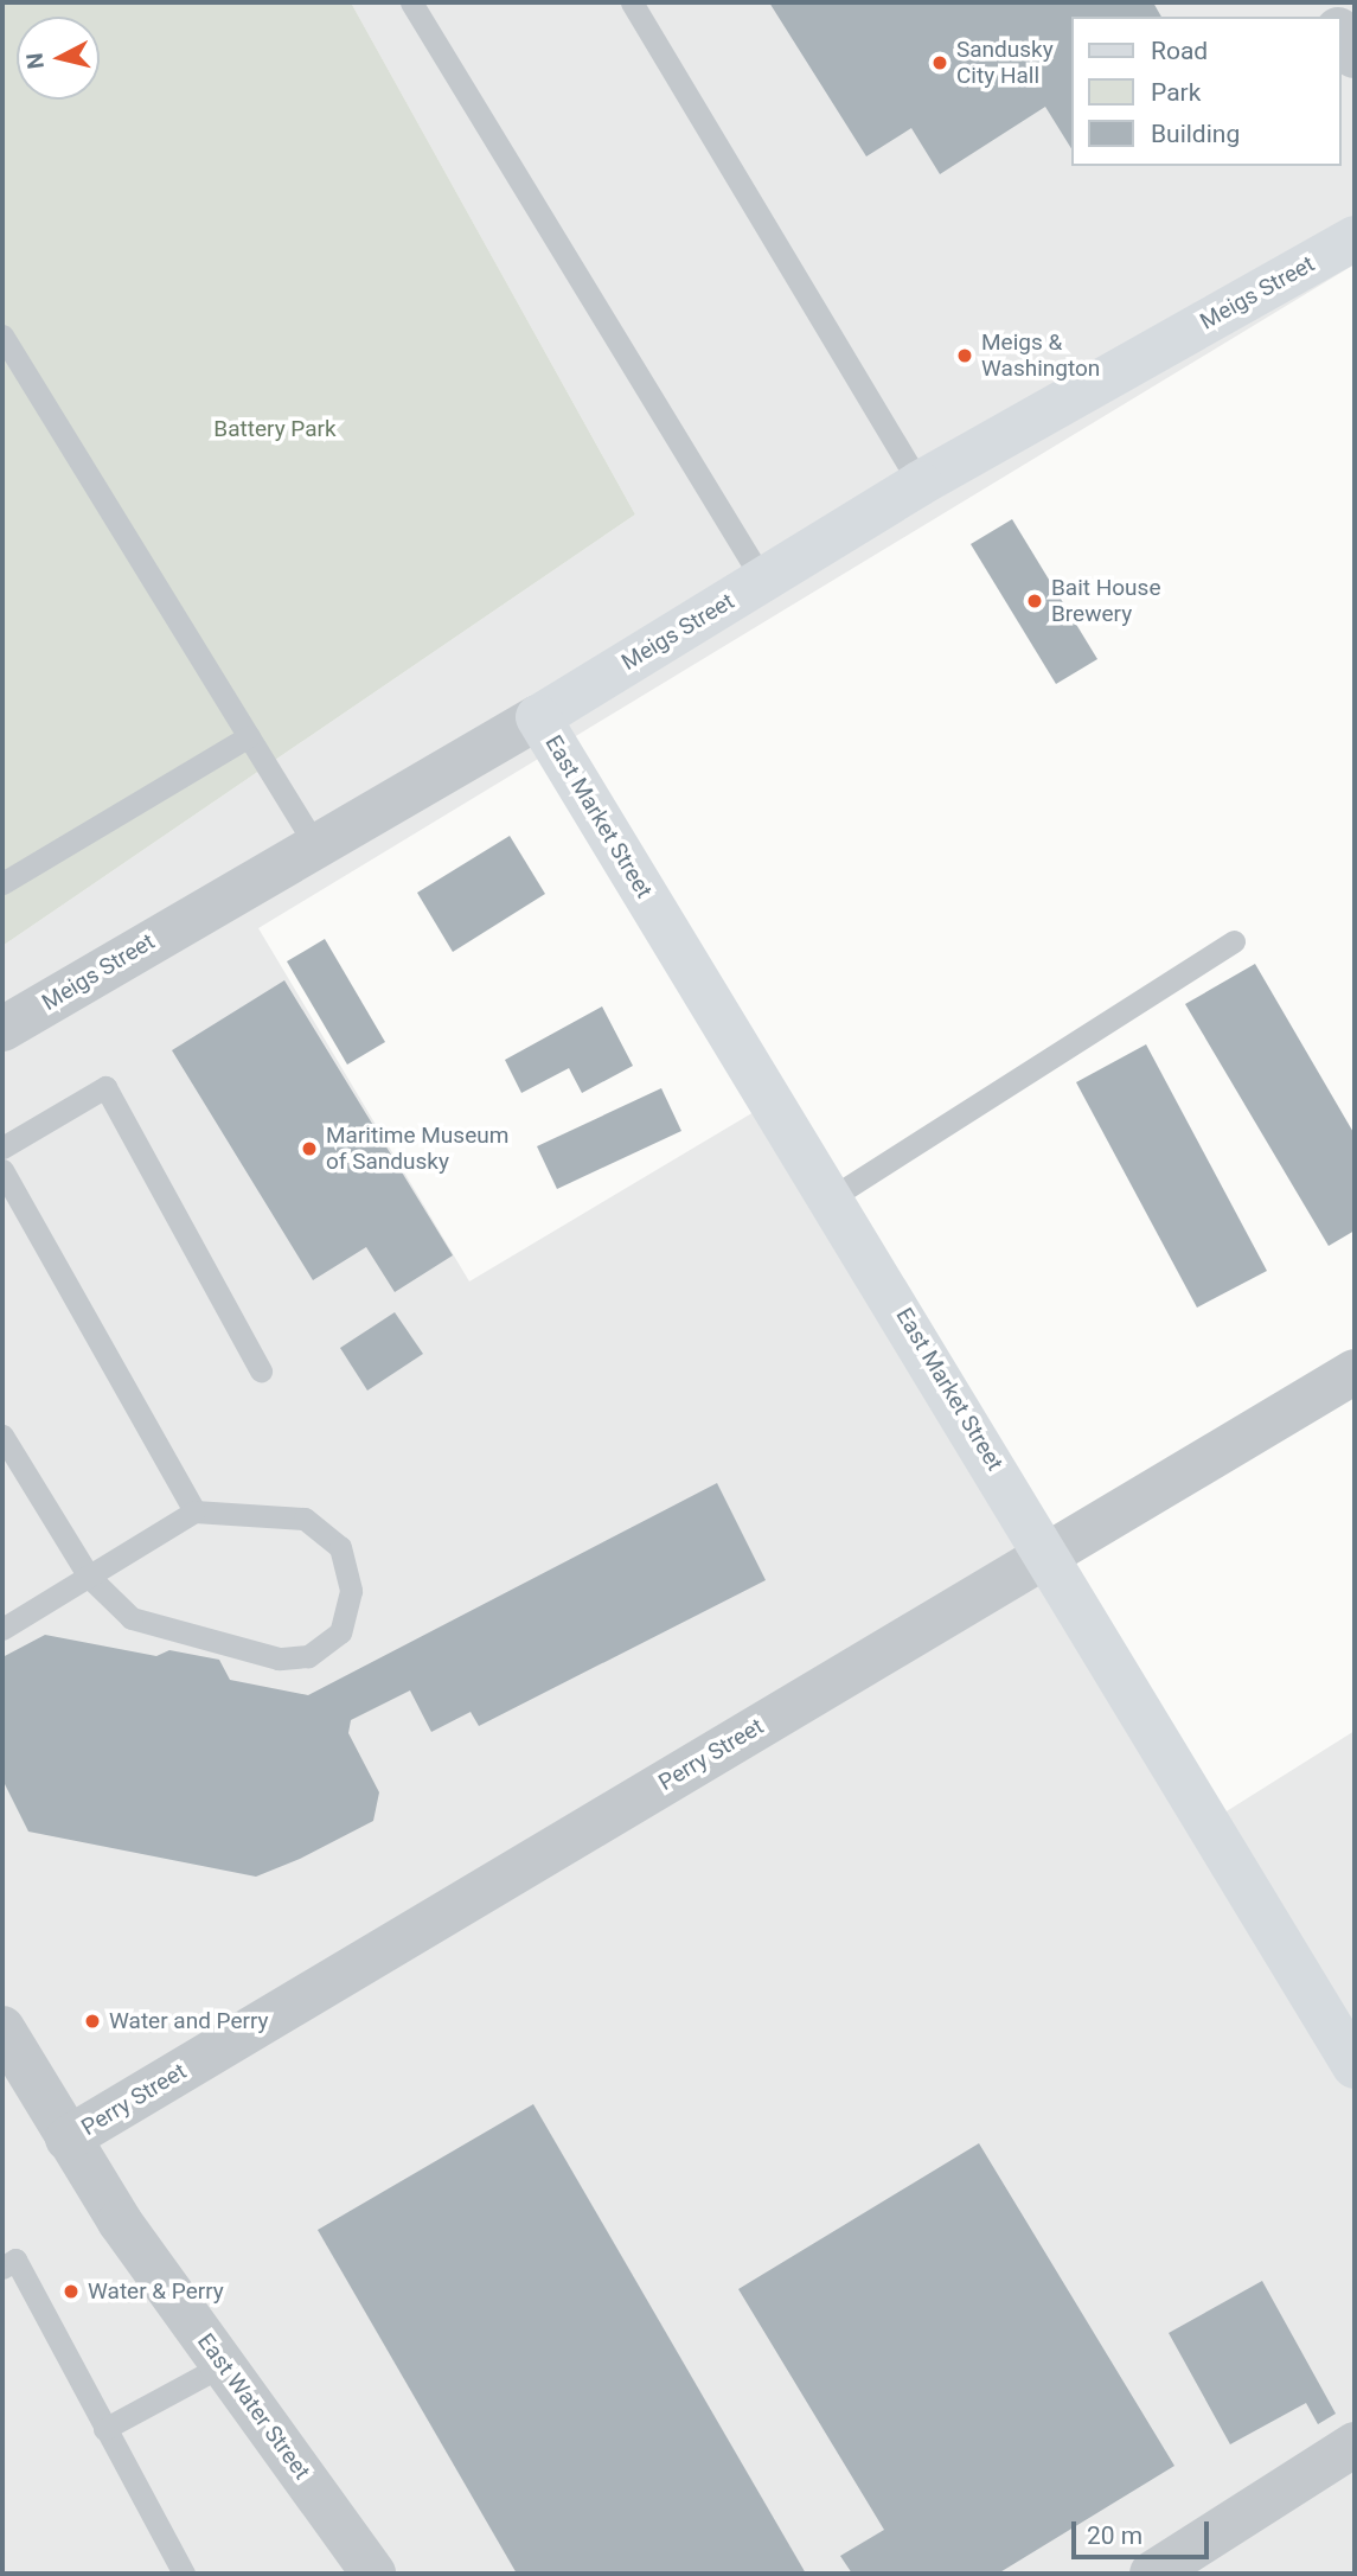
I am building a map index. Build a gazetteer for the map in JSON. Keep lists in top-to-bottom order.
{
  "streets": {
    "street": [
      "Meigs Street",
      "East Market Street",
      "Perry Street",
      "East Water Street"
    ]
  },
  "crossings": [
    ["Meigs Street", "East Market Street"],
    ["East Market Street", "Perry Street"],
    ["Perry Street", "East Water Street"]
  ],
  "parks": ["Battery Park"],
  "places": [
    "Sandusky City Hall",
    "Meigs & Washington",
    "Bait House Brewery",
    "Maritime Museum of Sandusky",
    "Water and Perry",
    "Water & Perry"
  ],
  "legend": ["Road", "Park", "Building"],
  "scale_bar": "20 m",
  "north": "left"
}
